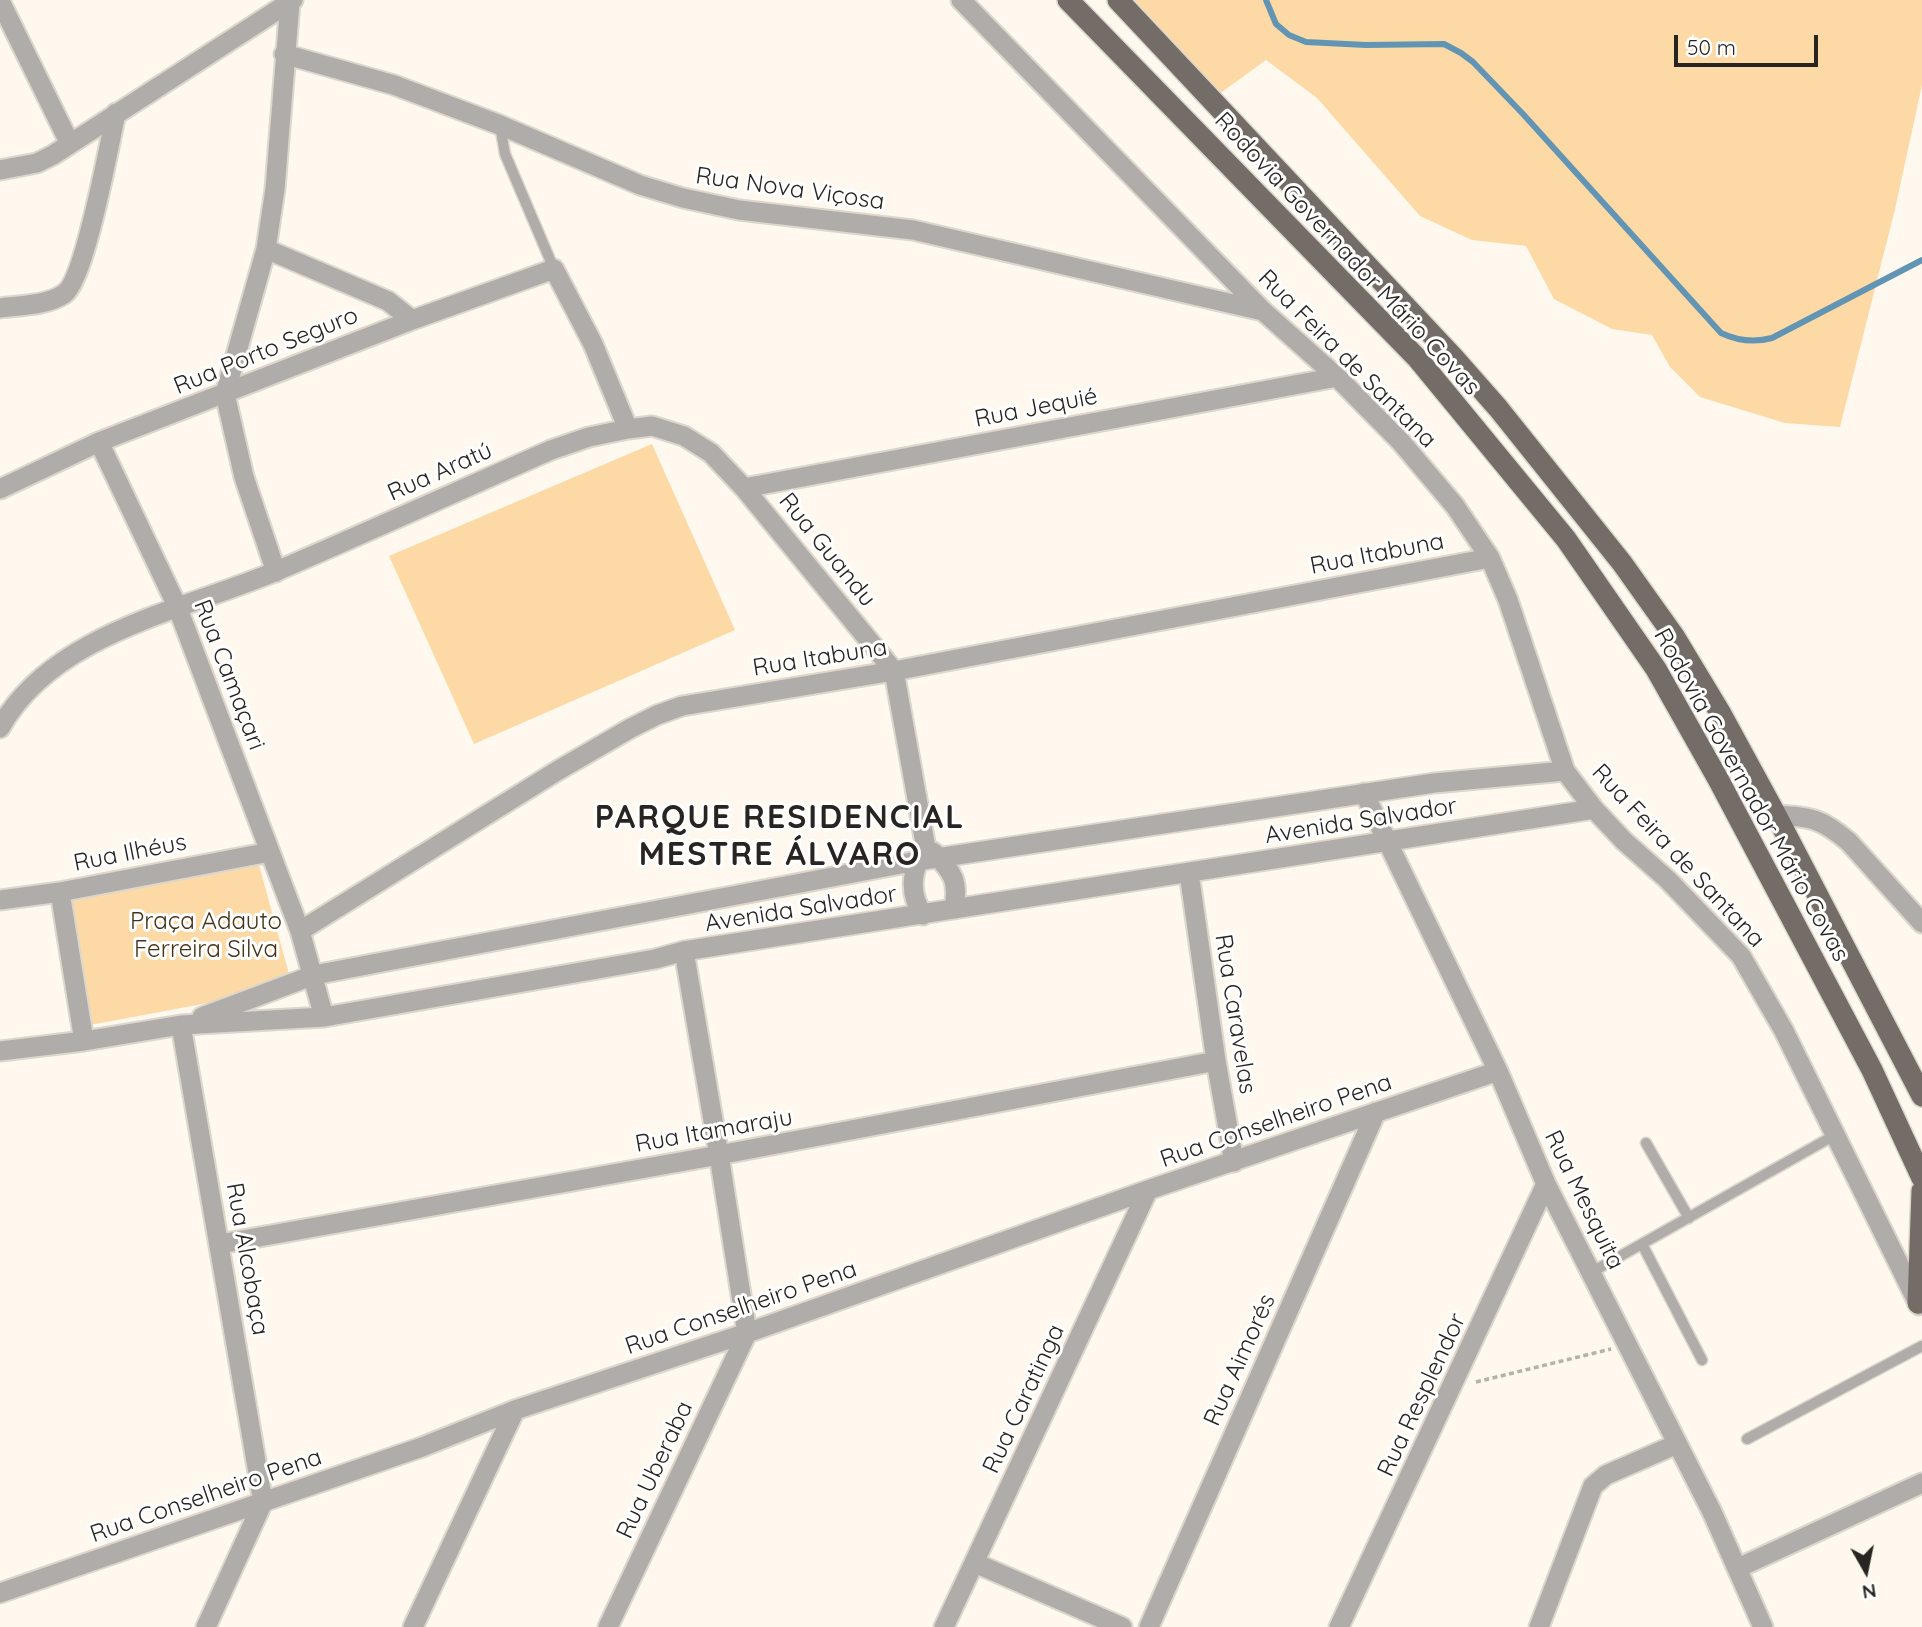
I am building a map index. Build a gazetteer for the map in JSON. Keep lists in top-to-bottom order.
{
  "streets": {
    "main road": ["Rodovia Governador Mário Covas"],
    "street": [
      "Rua Nova Viçosa",
      "Rua Porto Seguro",
      "Rua Feira de Santana",
      "Rua Jequié",
      "Rua Aratú",
      "Rua Guandu",
      "Rua Itabuna",
      "Rua Camaçari",
      "Avenida Salvador",
      "Rua Ilhéus",
      "Rua Caravelas",
      "Rua Conselheiro Pena",
      "Rua Itamaraju",
      "Rua Mesquita",
      "Rua Alcobaça",
      "Rua Aimorés",
      "Rua Resplendor",
      "Rua Caratinga",
      "Rua Uberaba"
    ]
  },
  "crossings": [
    ["Rua Nova Viçosa", "Rua Feira de Santana"],
    ["Rua Porto Seguro", "Rua Camaçari"],
    ["Rua Feira de Santana", "Rua Jequié"],
    ["Rua Feira de Santana", "Rua Itabuna"],
    ["Rua Feira de Santana", "Avenida Salvador"],
    ["Rua Jequié", "Rua Aratú"],
    ["Rua Jequié", "Rua Guandu"],
    ["Rua Aratú", "Rua Guandu"],
    ["Rua Aratú", "Rua Camaçari"],
    ["Rua Guandu", "Rua Itabuna"],
    ["Rua Guandu", "Avenida Salvador"],
    ["Rua Itabuna", "Rua Camaçari"],
    ["Rua Camaçari", "Rua Ilhéus"],
    ["Avenida Salvador", "Rua Caravelas"],
    ["Avenida Salvador", "Rua Mesquita"],
    ["Avenida Salvador", "Rua Alcobaça"],
    ["Rua Caravelas", "Rua Conselheiro Pena"],
    ["Rua Caravelas", "Rua Itamaraju"],
    ["Rua Conselheiro Pena", "Rua Mesquita"],
    ["Rua Conselheiro Pena", "Rua Alcobaça"],
    ["Rua Conselheiro Pena", "Rua Aimorés"],
    ["Rua Conselheiro Pena", "Rua Caratinga"],
    ["Rua Conselheiro Pena", "Rua Uberaba"],
    ["Rua Itamaraju", "Rua Alcobaça"],
    ["Rua Mesquita", "Rua Resplendor"]
  ],
  "districts": ["PARQUE RESIDENCIAL MESTRE ÁLVARO"],
  "parks": ["Praça Adauto Ferreira Silva"],
  "scale_bar": "50 m",
  "north": "bottom"
}
